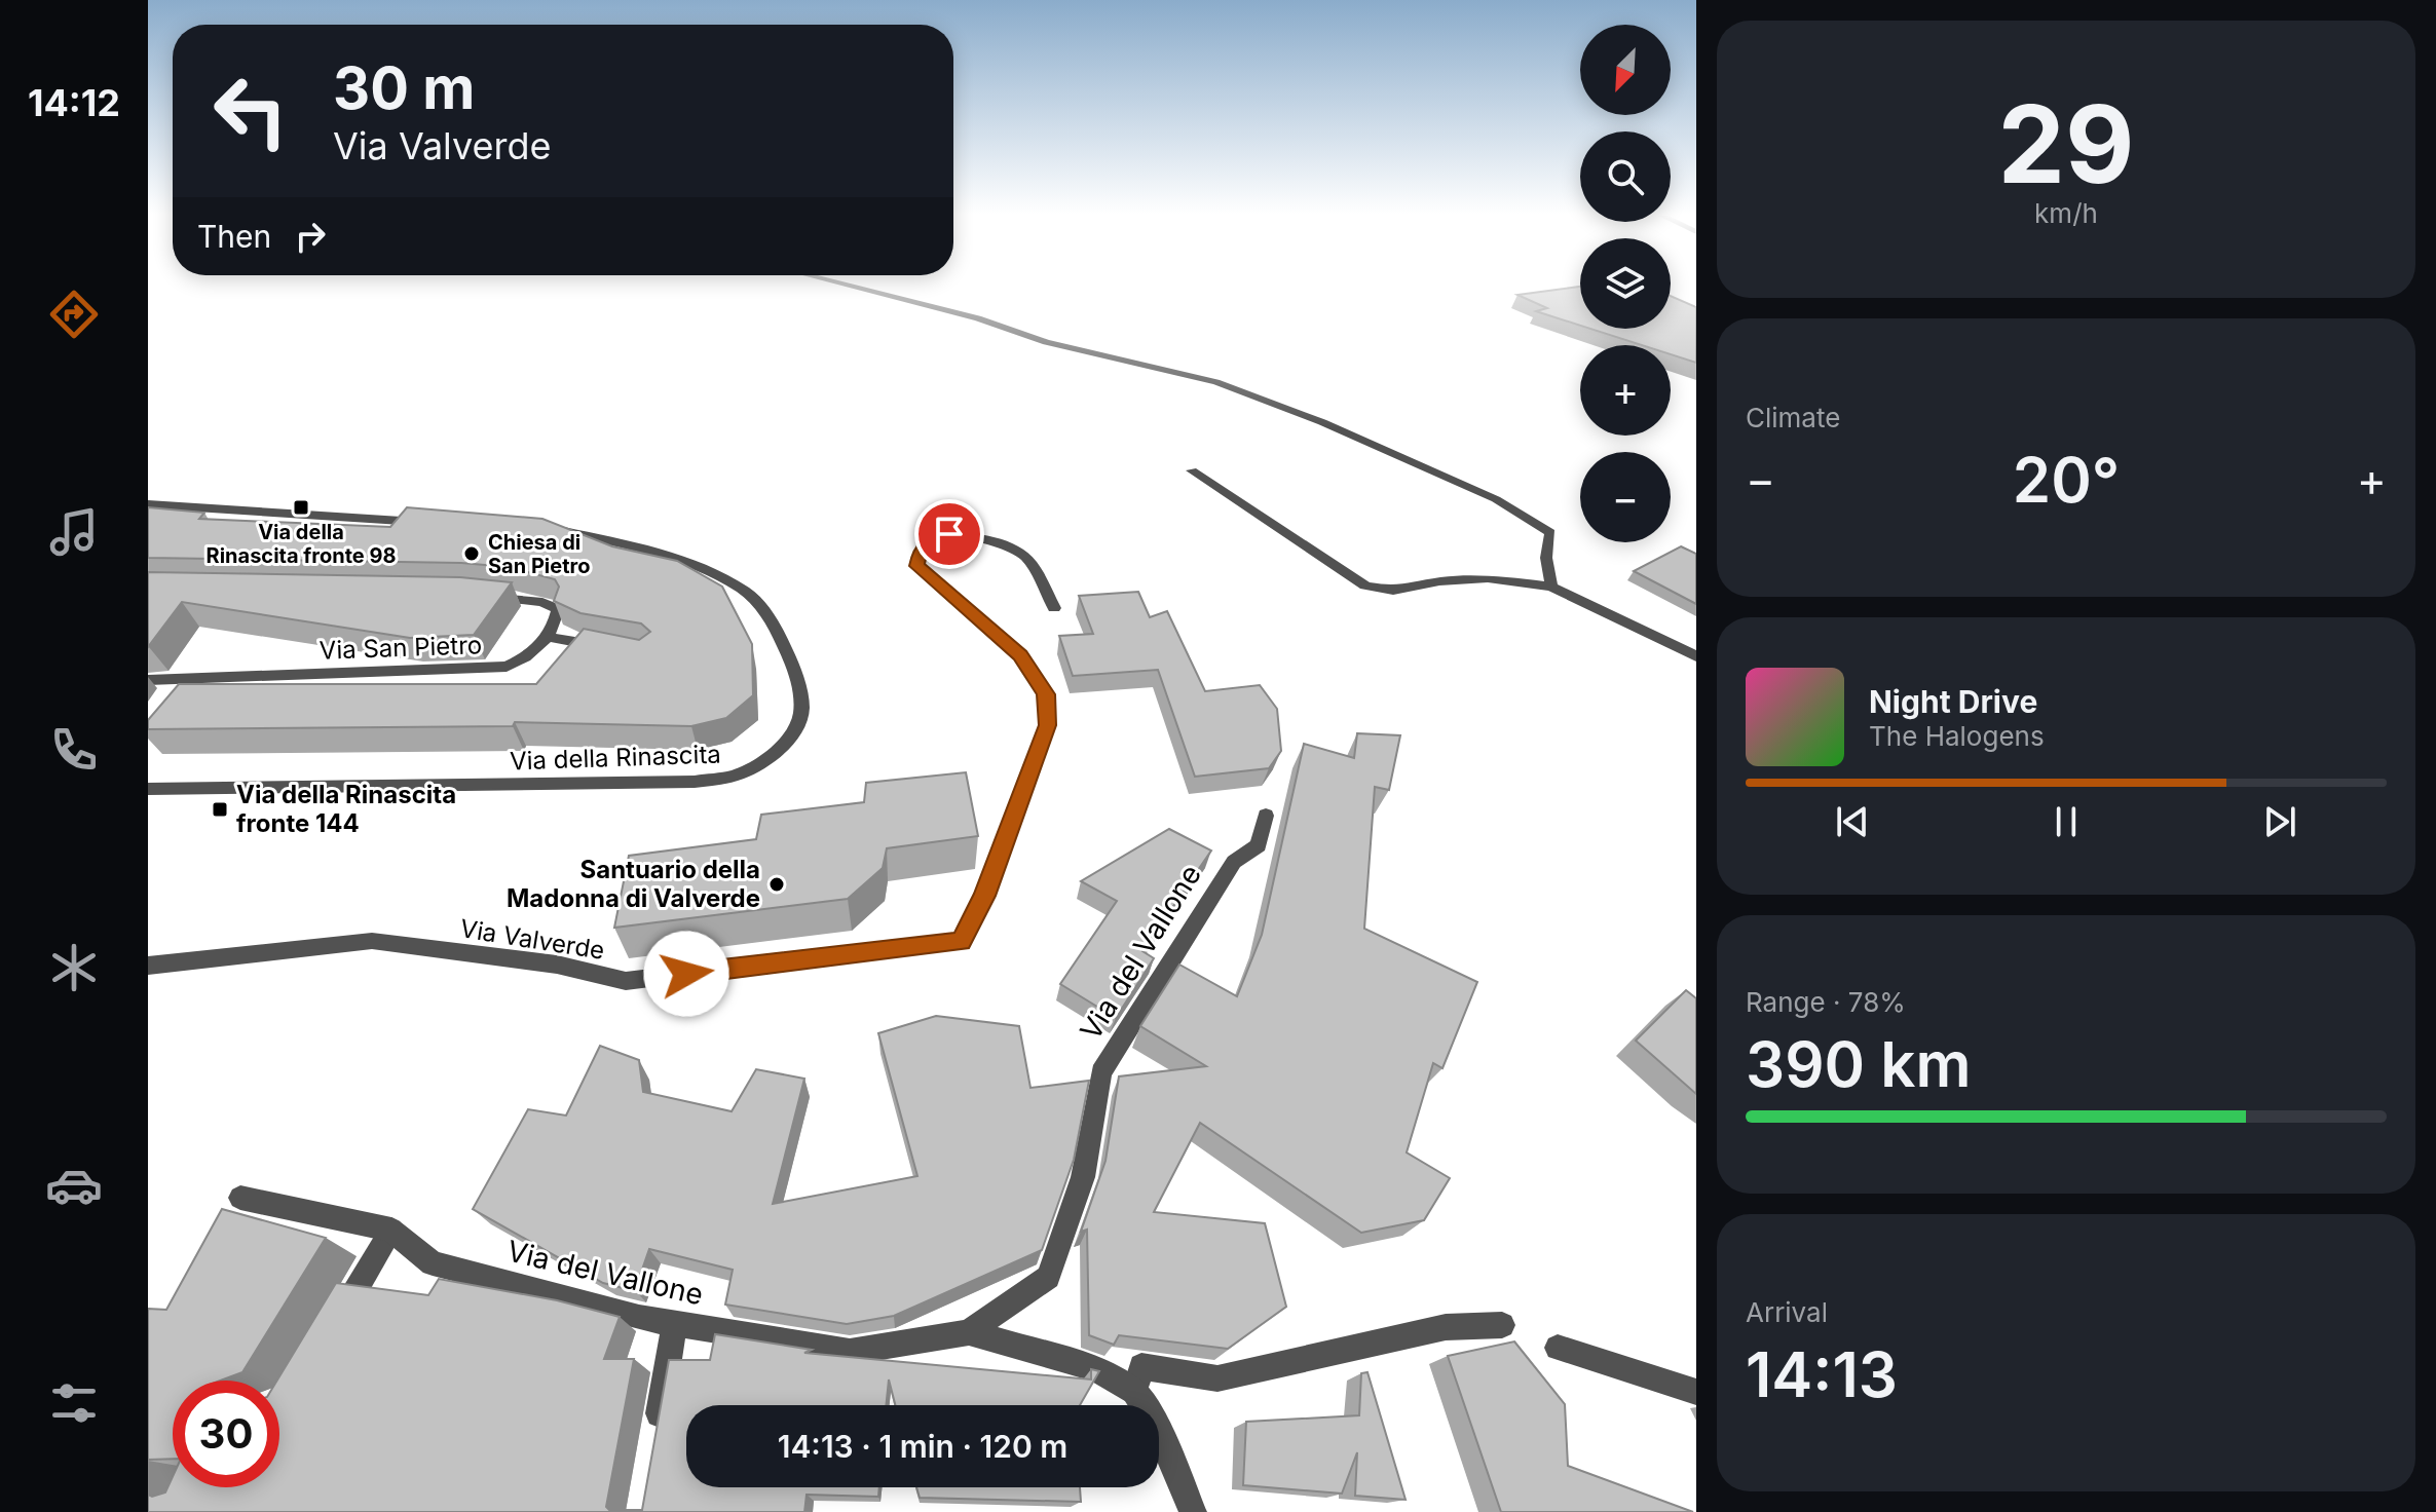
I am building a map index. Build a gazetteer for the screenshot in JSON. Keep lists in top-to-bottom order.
{
  "streets": {
    "street": [
      "Via San Pietro",
      "Via della Rinascita",
      "Via Valverde",
      "Via del Vallone"
    ]
  },
  "places": {
    "transit": ["Via della Rinascita fronte 98", "Via della Rinascita fronte 144"],
    "other": ["Chiesa di San Pietro", "Santuario della Madonna di Valverde"]
  },
  "north": "bottom left",
  "page": {
    "tabs": "14:12",
    "tile": [
      ["29", "km/h"],
      "Climate",
      ["Range · 78%", "390 km"],
      ["Arrival", "14:13"]
    ],
    "map_buttons": ["+", "−"],
    "turn": ["30 m", "Via Valverde"],
    "then": "Then",
    "heat": ["−", "20°", "+"],
    "song": ["Night Drive", "The Halogens"],
    "limit": "30",
    "trip": "14:13 · 1 min · 120 m"
  }
}
